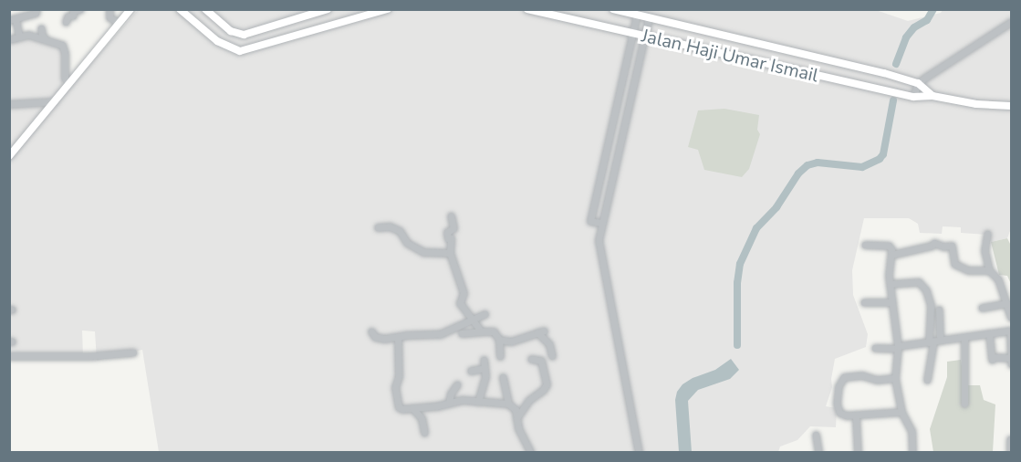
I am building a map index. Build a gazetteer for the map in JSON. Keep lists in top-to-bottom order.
{
  "streets": {
    "main road": ["Jalan Haji Umar Ismail"]
  }
}
